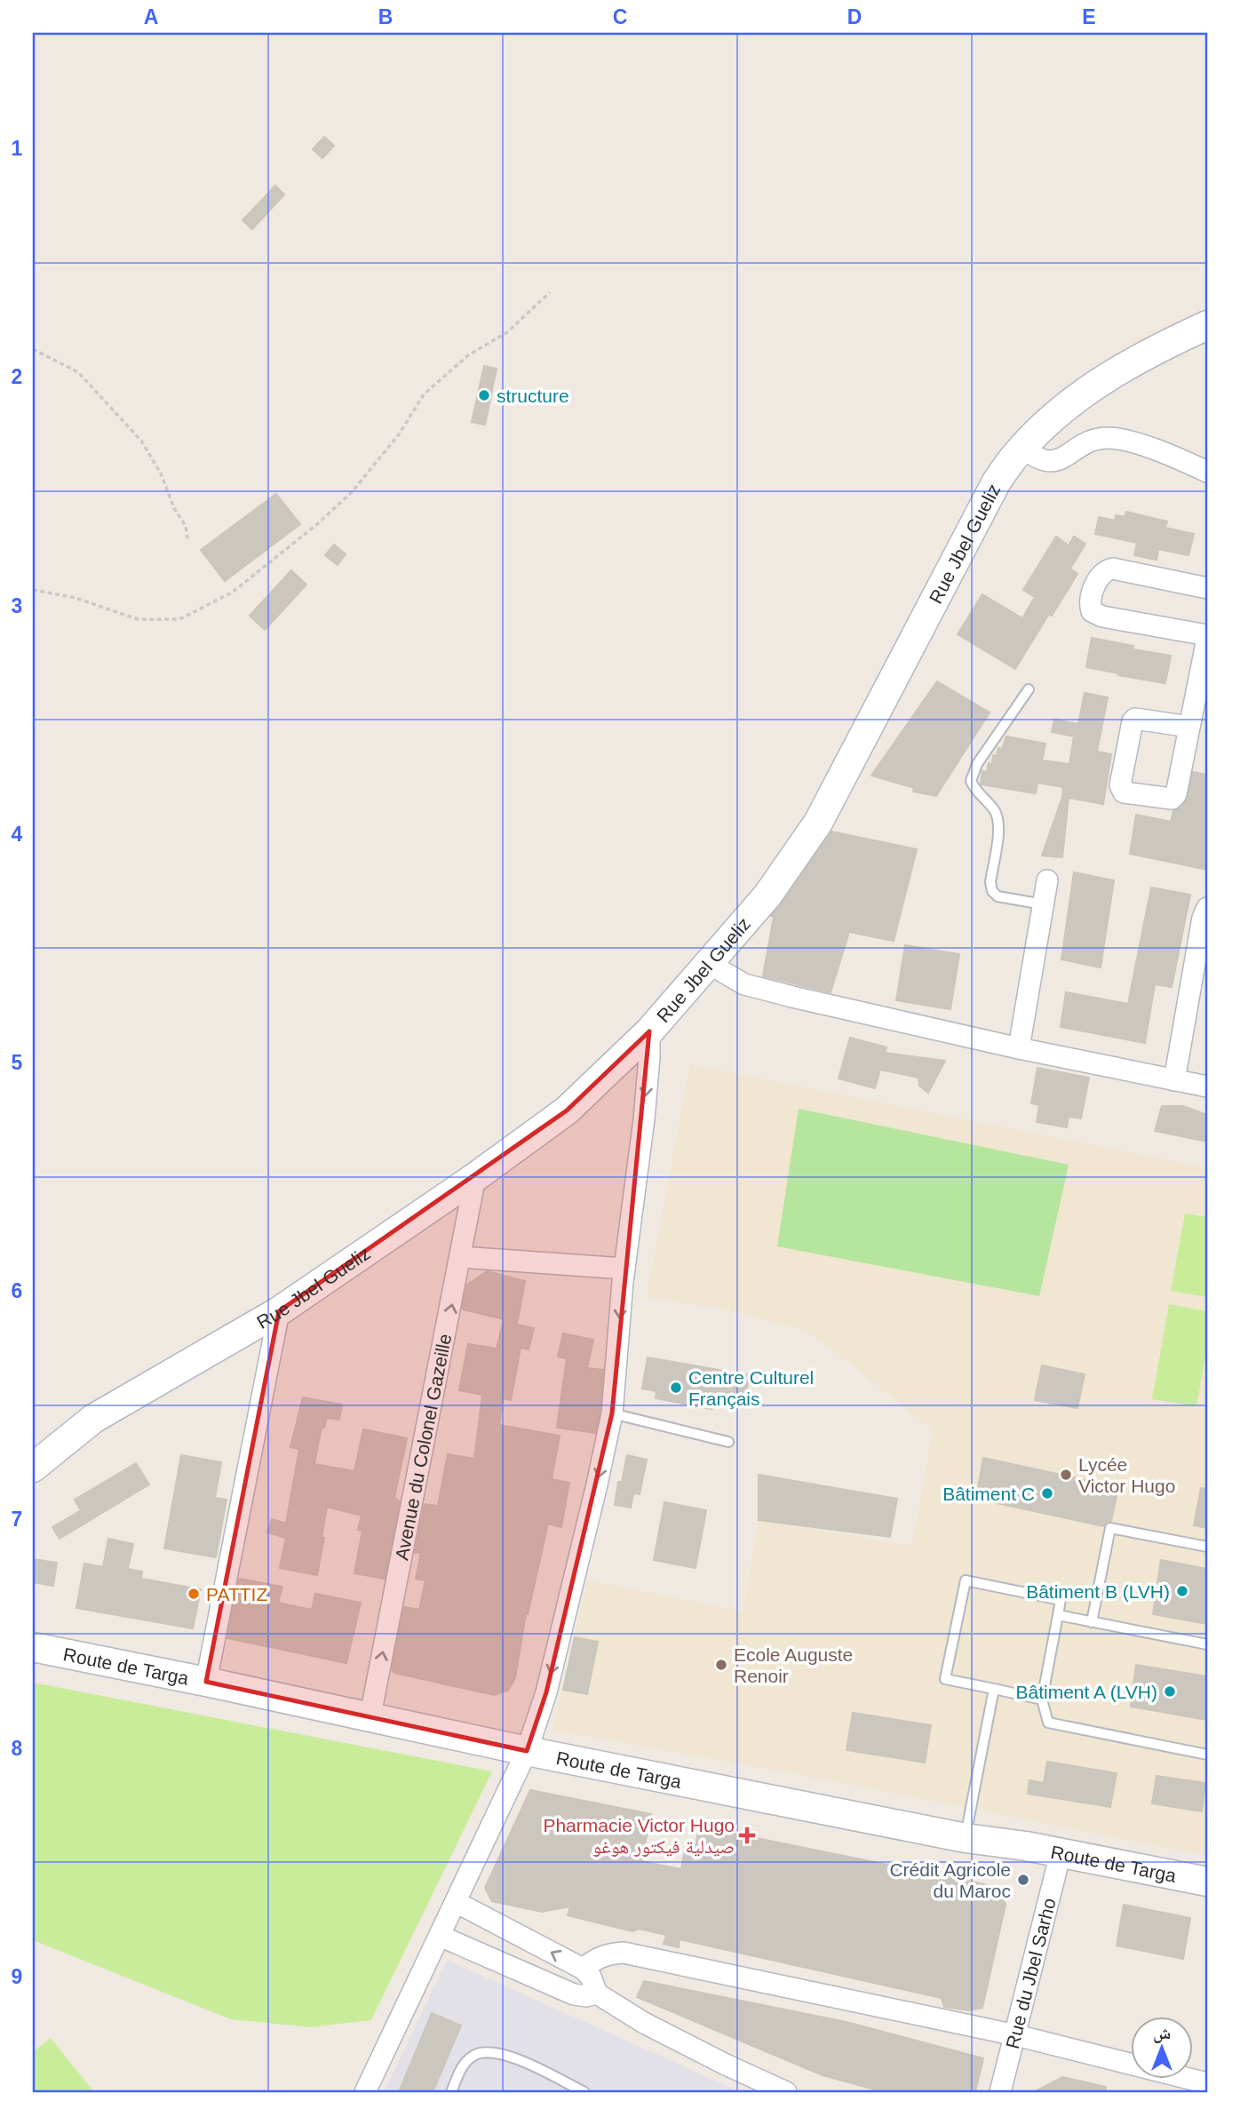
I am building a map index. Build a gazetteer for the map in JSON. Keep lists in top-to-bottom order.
{
  "streets": {
    "street": [
      "Rue Jbel Gueliz",
      "Avenue du Colonel Gazeille",
      "Route de Targa",
      "Rue du Jbel Sarho"
    ]
  },
  "crossings": [
    ["Rue Jbel Gueliz", "Avenue du Colonel Gazeille"],
    ["Avenue du Colonel Gazeille", "Route de Targa"],
    ["Route de Targa", "Rue du Jbel Sarho"]
  ],
  "places": {
    "other": [
      "structure",
      "Centre Culturel Français",
      "Lycée Victor Hugo",
      "Bâtiment C",
      "Bâtiment B (LVH)",
      "PATTIZ",
      "Ecole Auguste Renoir",
      "Bâtiment A (LVH)",
      "Crédit Agricole du Maroc"
    ],
    "health": ["Pharmacie Victor Hugo صيدلية فيكتور هوغو"]
  },
  "north": "top",
  "grid": {
    "columns": [
      "A",
      "B",
      "C",
      "D",
      "E"
    ],
    "rows": [
      "1",
      "2",
      "3",
      "4",
      "5",
      "6",
      "7",
      "8",
      "9"
    ]
  }
}
